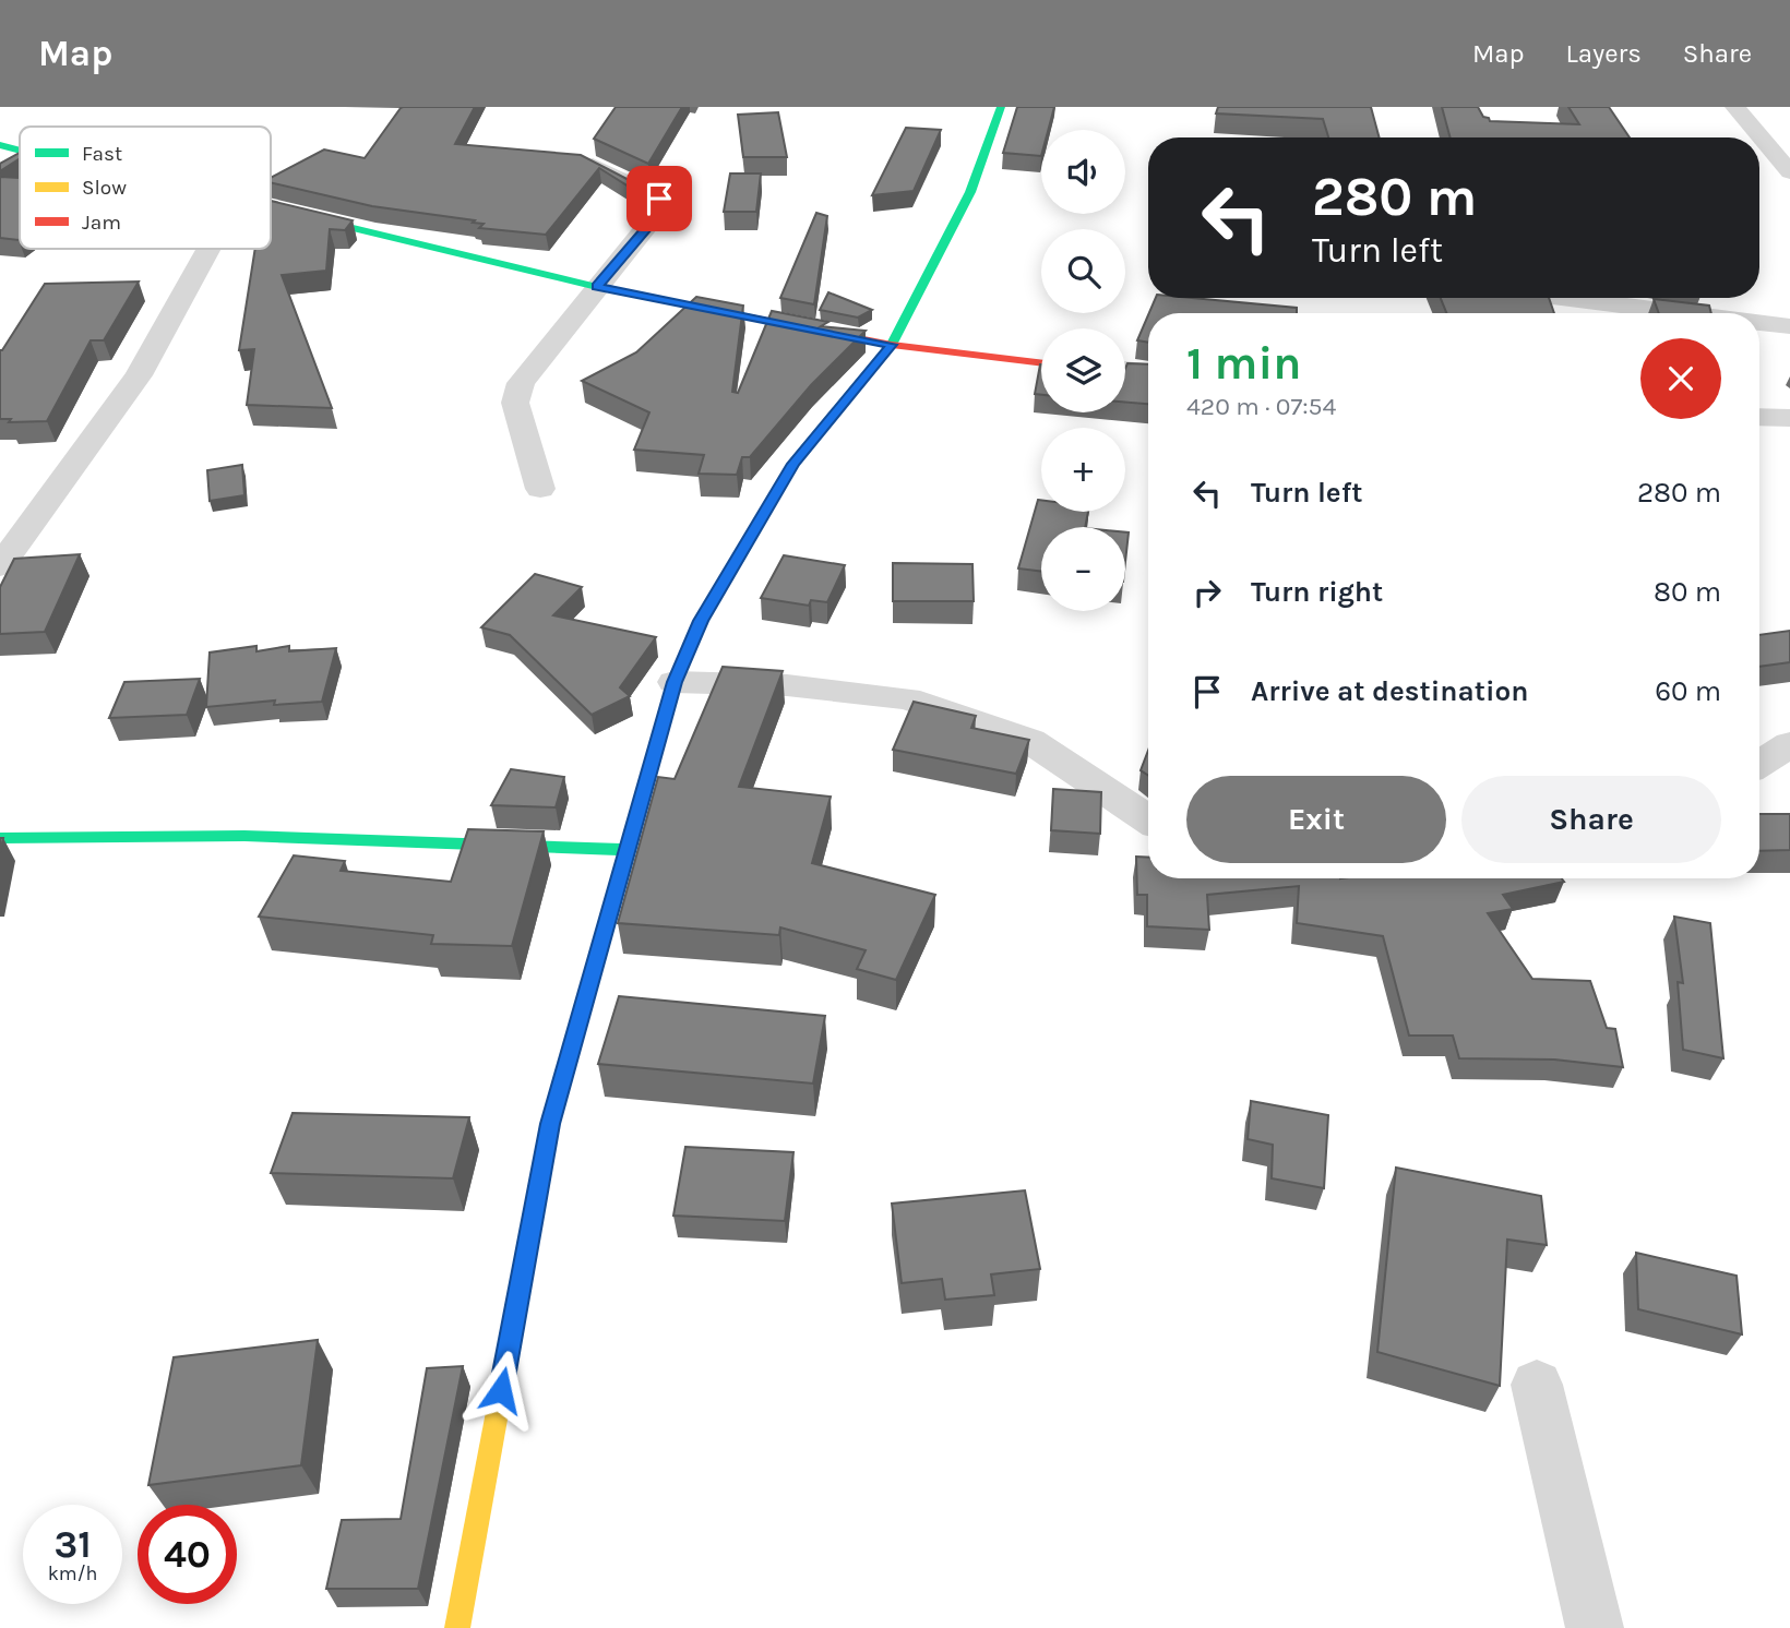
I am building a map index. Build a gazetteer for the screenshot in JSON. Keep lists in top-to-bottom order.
{
  "legend": ["Fast", "Slow", "Jam"],
  "page": {
    "header": "Map",
    "nav": ["Map", "Layers", "Share"],
    "map_buttons": ["+", "−"],
    "turn": ["280 m", "Turn left"],
    "heading": ["1 min", "420 m · 07:54"],
    "list": [
      {
        "name": "Turn left",
        "value": "280 m"
      },
      {
        "name": "Turn right",
        "value": "80 m"
      },
      {
        "name": "Arrive at destination",
        "value": "60 m"
      }
    ],
    "buttons": ["Exit", "Share"],
    "speed": "31 km/h",
    "limit": "40"
  }
}
